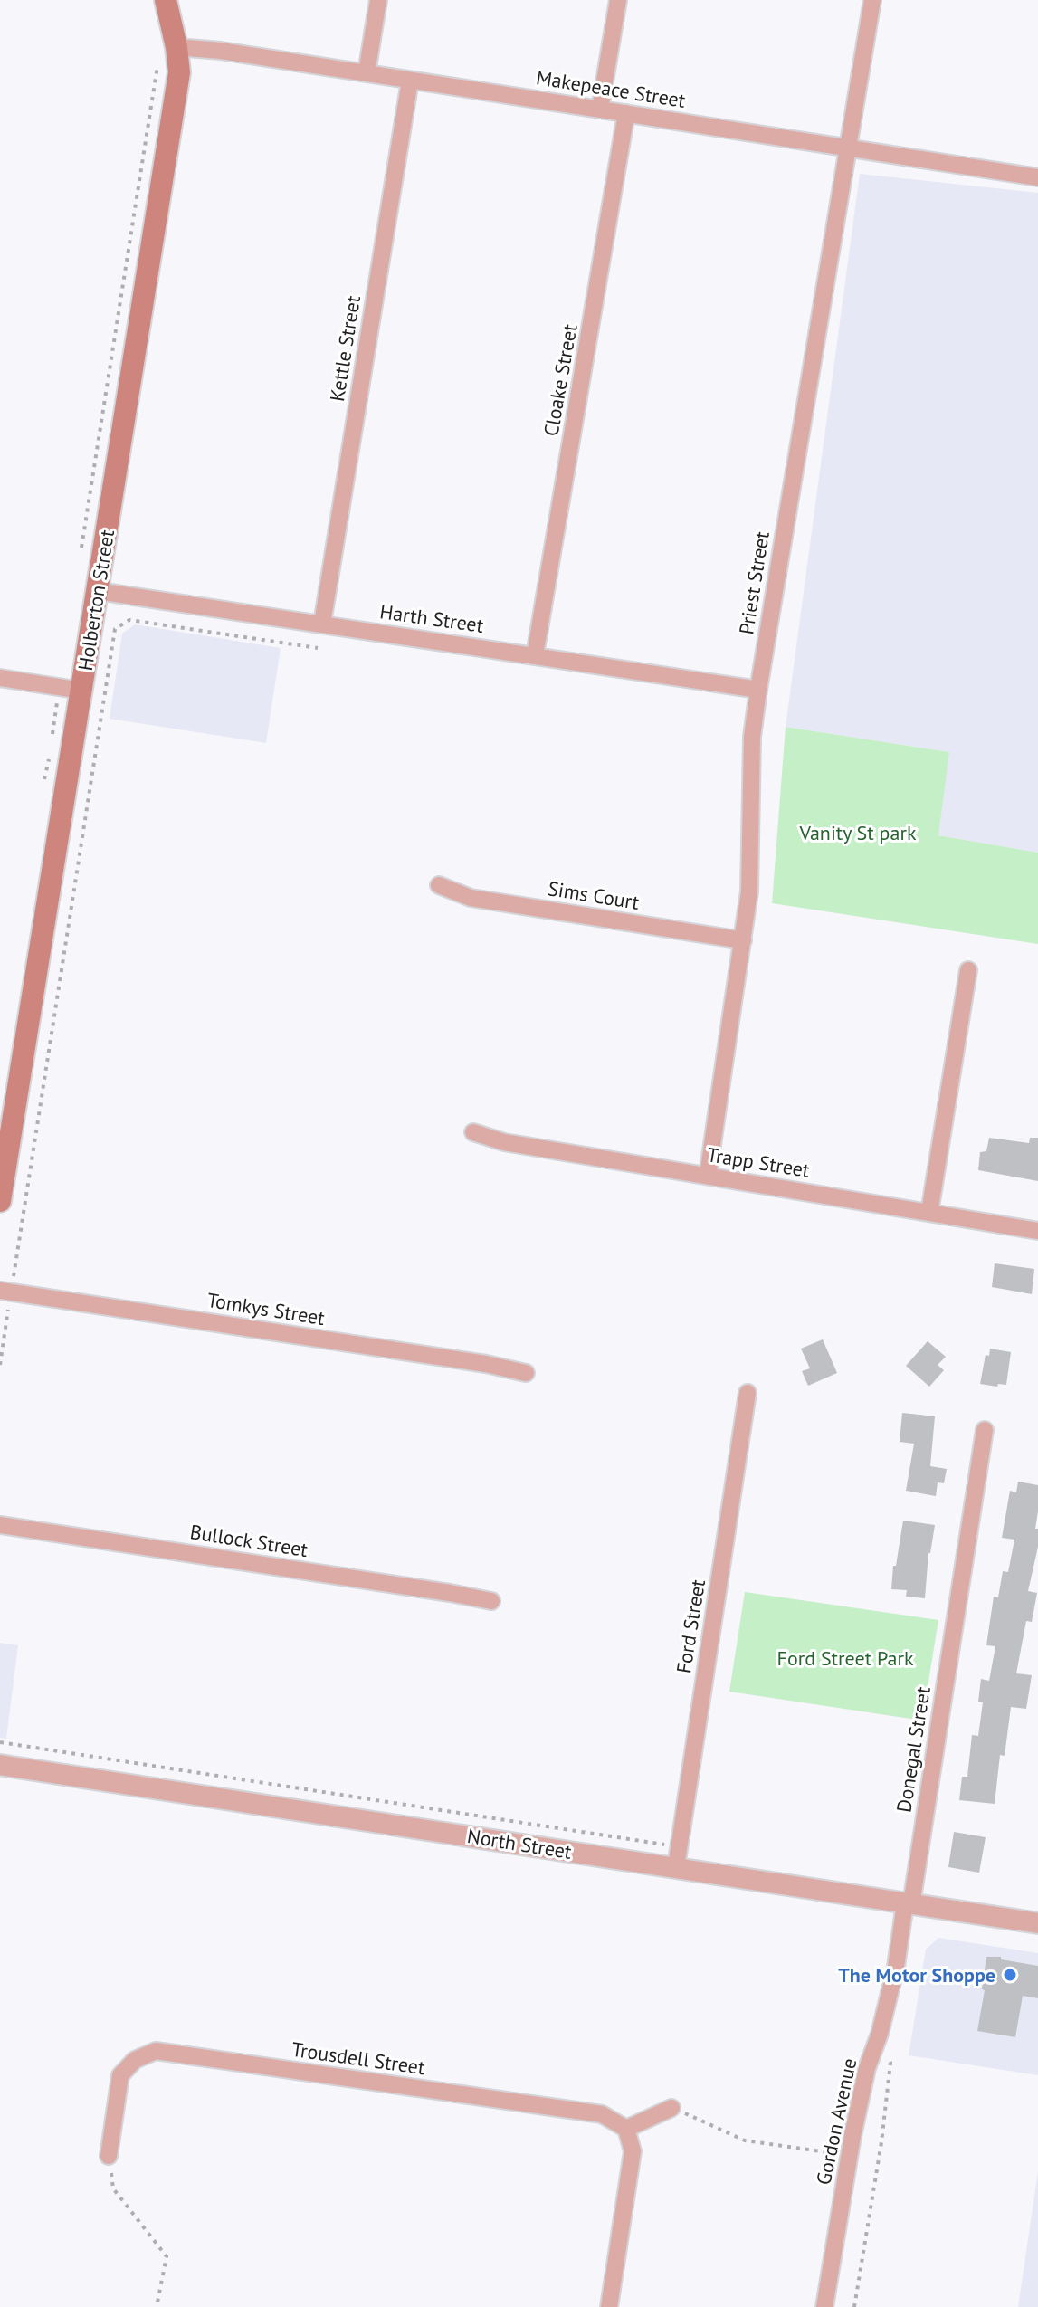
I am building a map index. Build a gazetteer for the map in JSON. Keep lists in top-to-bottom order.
{
  "streets": {
    "main road": ["Holberton Street"],
    "street": [
      "Makepeace Street",
      "Kettle Street",
      "Cloake Street",
      "Priest Street",
      "Harth Street",
      "Sims Court",
      "Trapp Street",
      "Tomkys Street",
      "Bullock Street",
      "Ford Street",
      "Donegal Street",
      "North Street",
      "Trousdell Street",
      "Gordon Avenue"
    ]
  },
  "crossings": [
    ["Makepeace Street", "Kettle Street"],
    ["Makepeace Street", "Cloake Street"],
    ["Makepeace Street", "Priest Street"],
    ["Makepeace Street", "Holberton Street"],
    ["Kettle Street", "Harth Street"],
    ["Cloake Street", "Harth Street"],
    ["Priest Street", "Harth Street"],
    ["Priest Street", "Sims Court"],
    ["Priest Street", "Trapp Street"],
    ["Holberton Street", "Harth Street"],
    ["Ford Street", "North Street"],
    ["Donegal Street", "North Street"],
    ["Donegal Street", "Gordon Avenue"],
    ["North Street", "Gordon Avenue"]
  ],
  "parks": ["Vanity St park", "Ford Street Park"],
  "places": ["The Motor Shoppe"]
}
